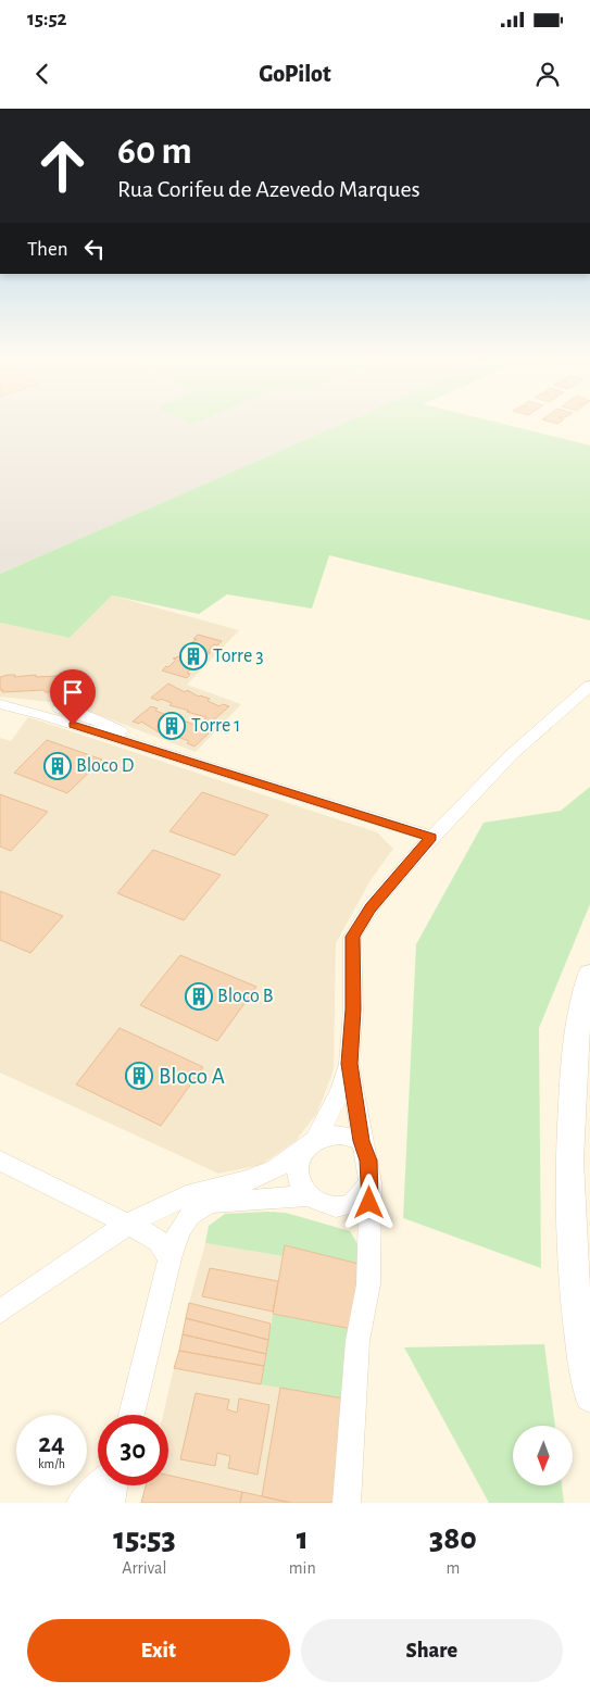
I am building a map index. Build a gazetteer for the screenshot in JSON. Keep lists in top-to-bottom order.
{
  "places": {
    "building": [
      "Torre 3",
      "Torre 1",
      "Bloco D",
      "Bloco B",
      "Bloco A"
    ]
  },
  "north": "bottom",
  "page": {
    "status": "15:52",
    "header": "GoPilot",
    "turn": ["60 m", "Rua Corifeu de Azevedo Marques"],
    "then": "Then",
    "speed": "24 km/h",
    "limit": "30",
    "eta": [
      "15:53",
      "Arrival",
      "1",
      "min",
      "380",
      "m"
    ],
    "buttons": ["Exit", "Share"]
  }
}
